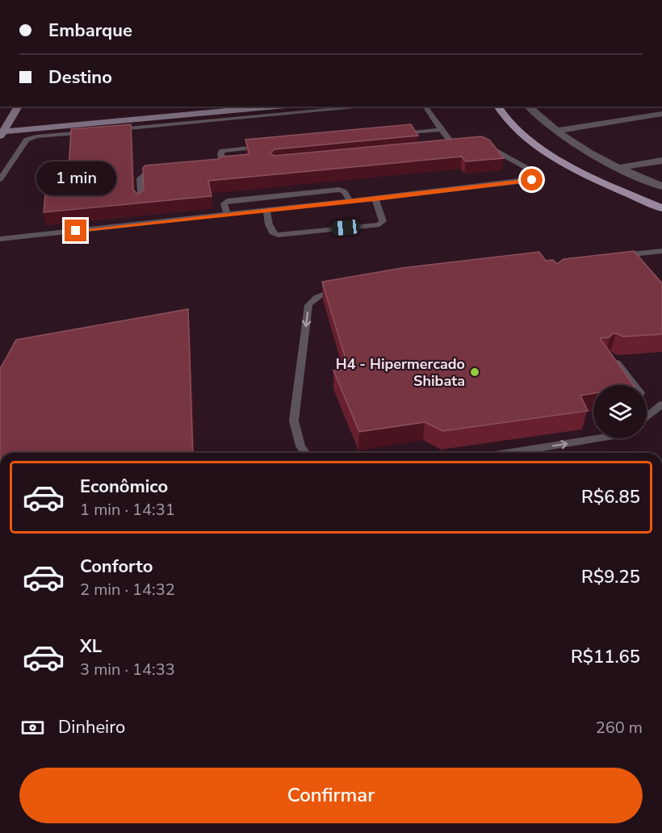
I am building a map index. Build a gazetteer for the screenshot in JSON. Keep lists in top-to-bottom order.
{
  "places": ["H4 - Hipermercado Shibata"],
  "page": {
    "banner": ["Embarque", "Destino"],
    "bubble": "1 min",
    "list": [
      {
        "name": "Econômico",
        "note": "1 min · 14:31",
        "value": "R$6.85"
      },
      {
        "name": "Conforto",
        "note": "2 min · 14:32",
        "value": "R$9.25"
      },
      {
        "name": "XL",
        "note": "3 min · 14:33",
        "value": "R$11.65"
      }
    ],
    "pay": ["Dinheiro", "260 m"],
    "buttons": "Confirmar"
  }
}
